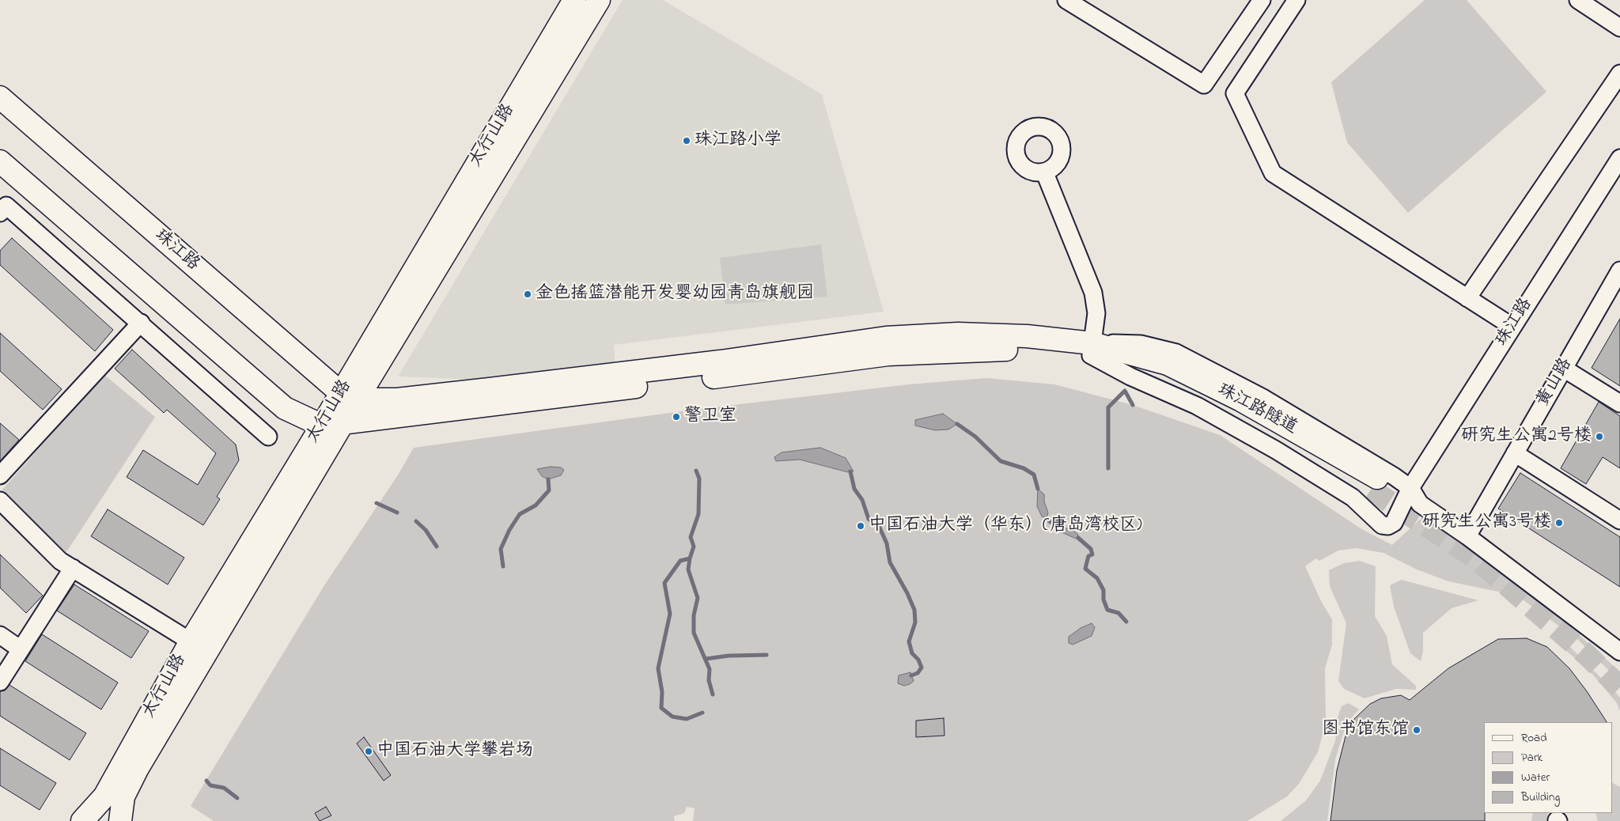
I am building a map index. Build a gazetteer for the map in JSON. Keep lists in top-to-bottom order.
{
  "streets": {
    "main road": ["太行山路", "珠江路", "珠江路隧道"],
    "street": ["黄山路"]
  },
  "crossings": [
    ["太行山路", "珠江路"],
    ["珠江路", "珠江路隧道"]
  ],
  "places": [
    "珠江路小学",
    "金色摇篮潜能开发婴幼园青岛旗舰园",
    "警卫室",
    "研究生公寓2号楼",
    "研究生公寓3号楼",
    "中国石油大学（华东）(唐岛湾校区)",
    "图书馆东馆",
    "中国石油大学攀岩场"
  ],
  "legend": [
    "Road",
    "Park",
    "Water",
    "Building"
  ]
}
